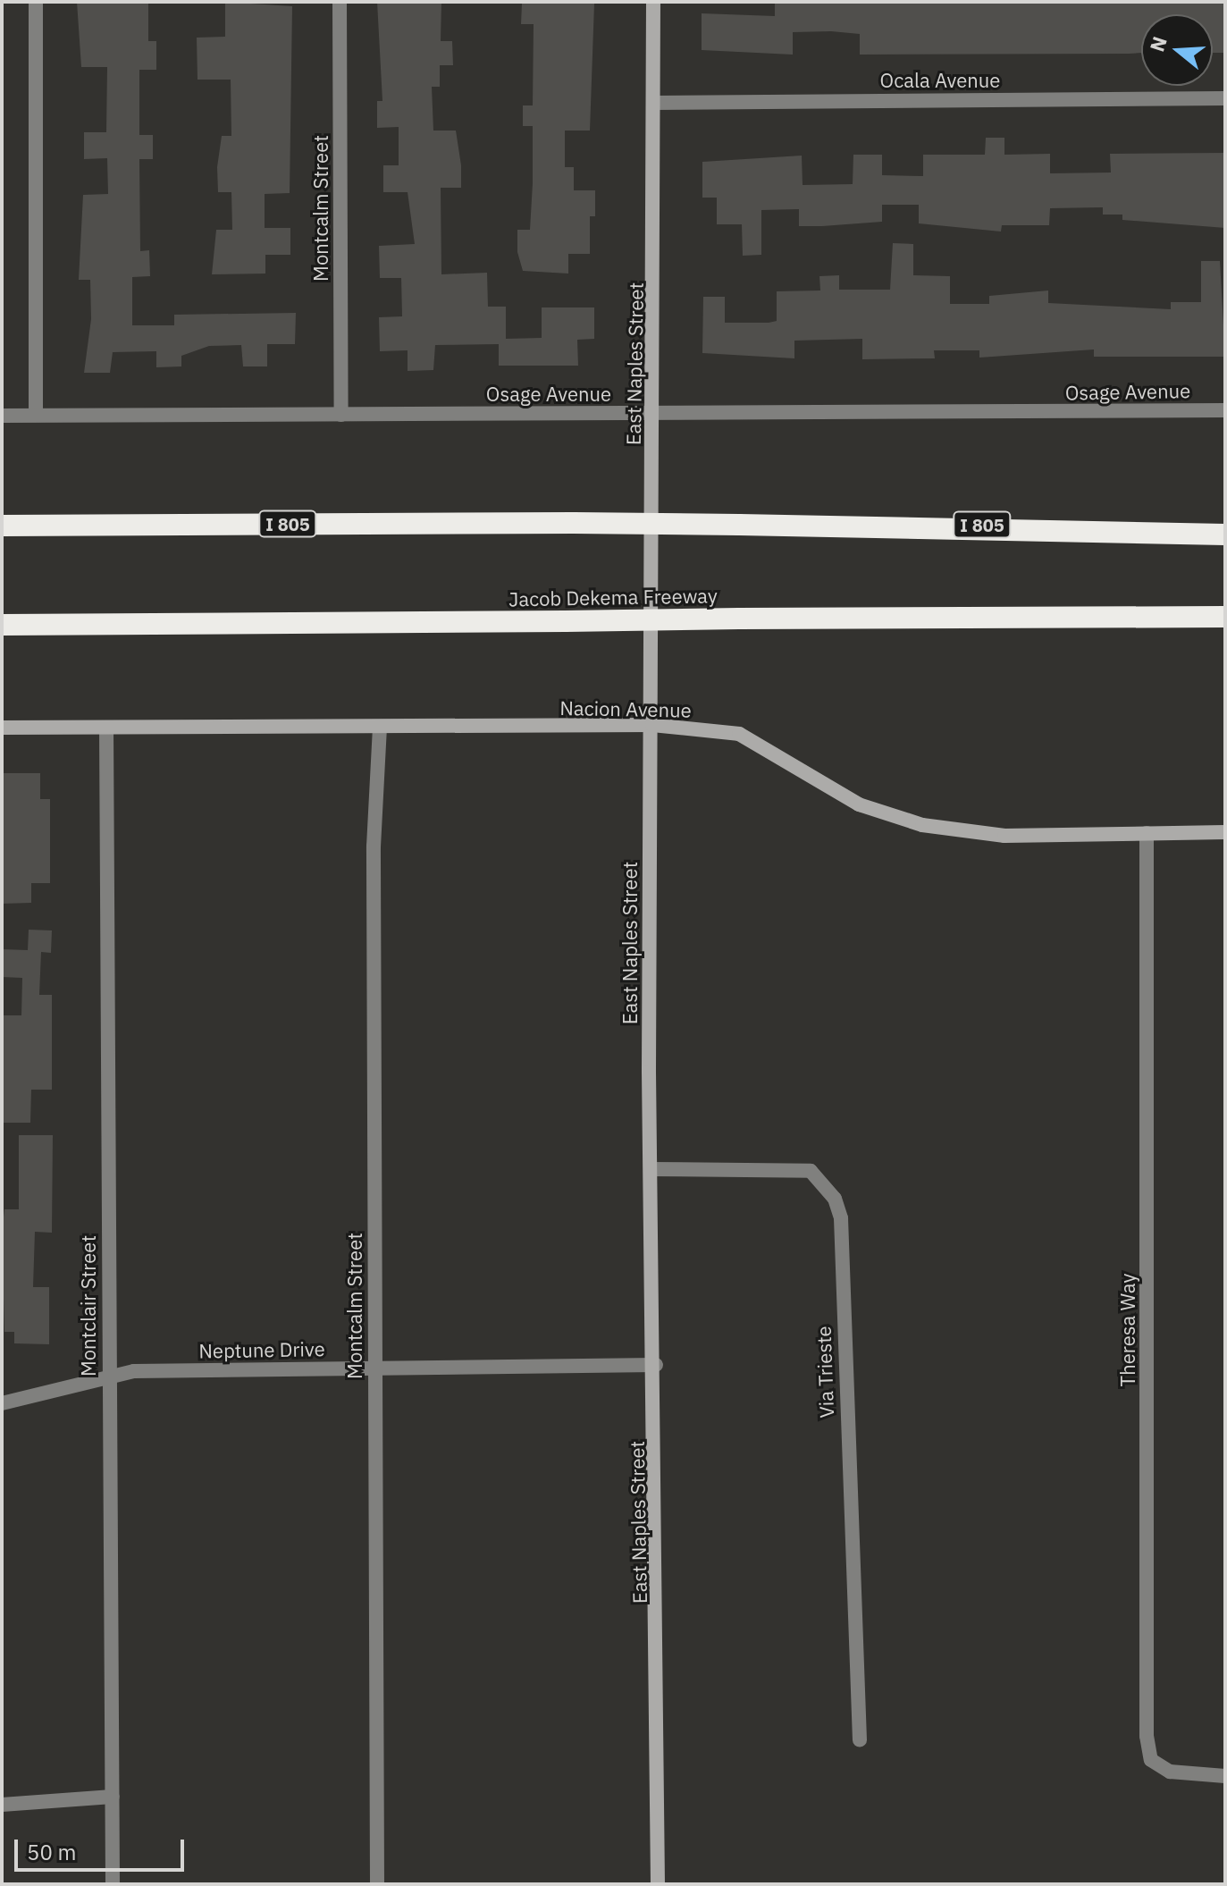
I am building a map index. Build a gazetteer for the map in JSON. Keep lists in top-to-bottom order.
{
  "streets": {
    "highway": ["I 805", "Jacob Dekema Freeway"],
    "street": [
      "Ocala Avenue",
      "Montcalm Street",
      "East Naples Street",
      "Osage Avenue",
      "Nacion Avenue",
      "Montclair Street",
      "Theresa Way",
      "Neptune Drive",
      "Via Trieste"
    ]
  },
  "crossings": [
    ["Ocala Avenue", "East Naples Street"],
    ["Montcalm Street", "Osage Avenue"],
    ["Montcalm Street", "Nacion Avenue"],
    ["Montcalm Street", "Neptune Drive"],
    ["East Naples Street", "Osage Avenue"],
    ["East Naples Street", "Nacion Avenue"],
    ["East Naples Street", "Neptune Drive"],
    ["East Naples Street", "Via Trieste"],
    ["Nacion Avenue", "Montclair Street"],
    ["Nacion Avenue", "Theresa Way"],
    ["Montclair Street", "Neptune Drive"]
  ],
  "scale_bar": "50 m",
  "north": "left"
}
